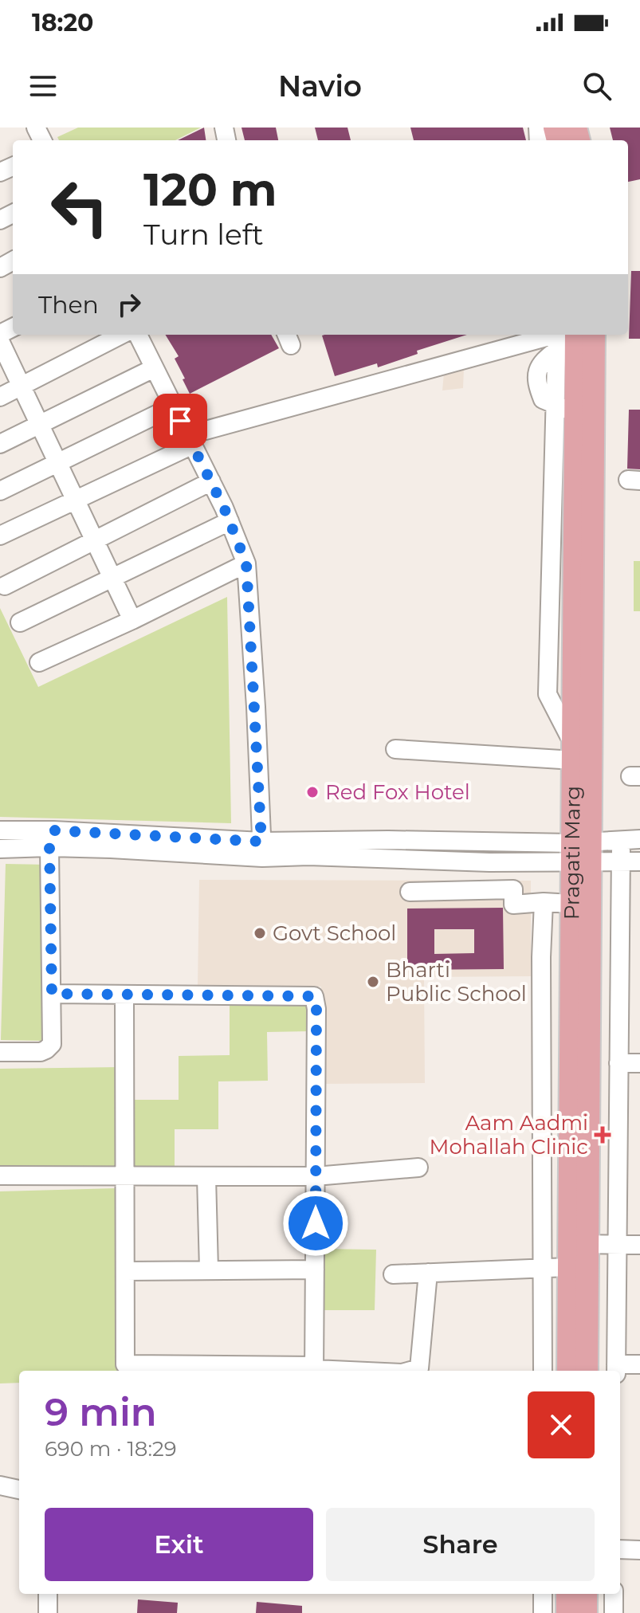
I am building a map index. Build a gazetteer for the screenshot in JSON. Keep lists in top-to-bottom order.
{
  "streets": {
    "main road": ["Pragati Marg"]
  },
  "places": {
    "other": ["Red Fox Hotel", "Govt School", "Bharti Public School"],
    "health": ["Aam Aadmi Mohallah Clinic"]
  },
  "page": {
    "status": "18:20",
    "header": "Navio",
    "turn": ["120 m", "Turn left"],
    "then": "Then",
    "heading": ["9 min", "690 m · 18:29"],
    "buttons": ["Exit", "Share"]
  }
}
